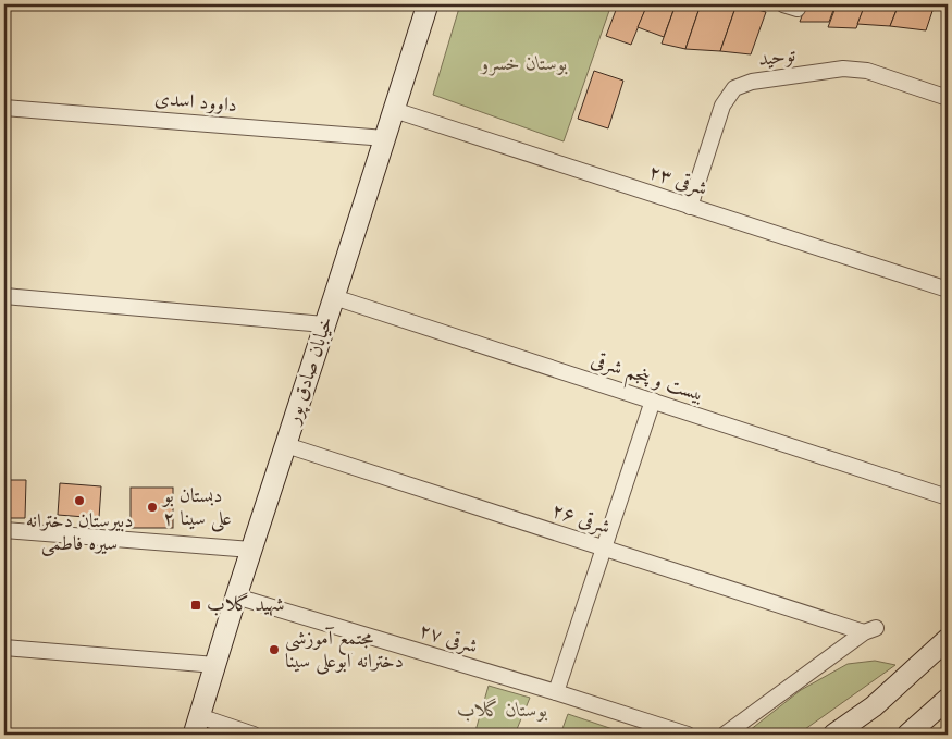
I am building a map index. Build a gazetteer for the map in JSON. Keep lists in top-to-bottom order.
{
  "streets": {
    "main road": ["خیابان صادق پور"],
    "street": [
      "توحید",
      "داوود اسدی",
      "۲۳ شرقی",
      "بیست و پنجم شرقی",
      "۲۶ شرقی",
      "۲۷ شرقی"
    ]
  },
  "crossings": [
    ["توحید", "۲۳ شرقی"],
    ["داوود اسدی", "خیابان صادق پور"],
    ["۲۳ شرقی", "خیابان صادق پور"],
    ["خیابان صادق پور", "بیست و پنجم شرقی"],
    ["خیابان صادق پور", "۲۶ شرقی"],
    ["خیابان صادق پور", "۲۷ شرقی"]
  ],
  "parks": ["بوستان خسرو", "بوستان گلاب"],
  "places": {
    "other": ["دبیرستان دخترانه سیره فاطمی", "دبستان بو علی سینا ۲", "مجتمع آموزشی دخترانه ابوعلی سینا"],
    "transit": ["شهید گلاب"]
  }
}
